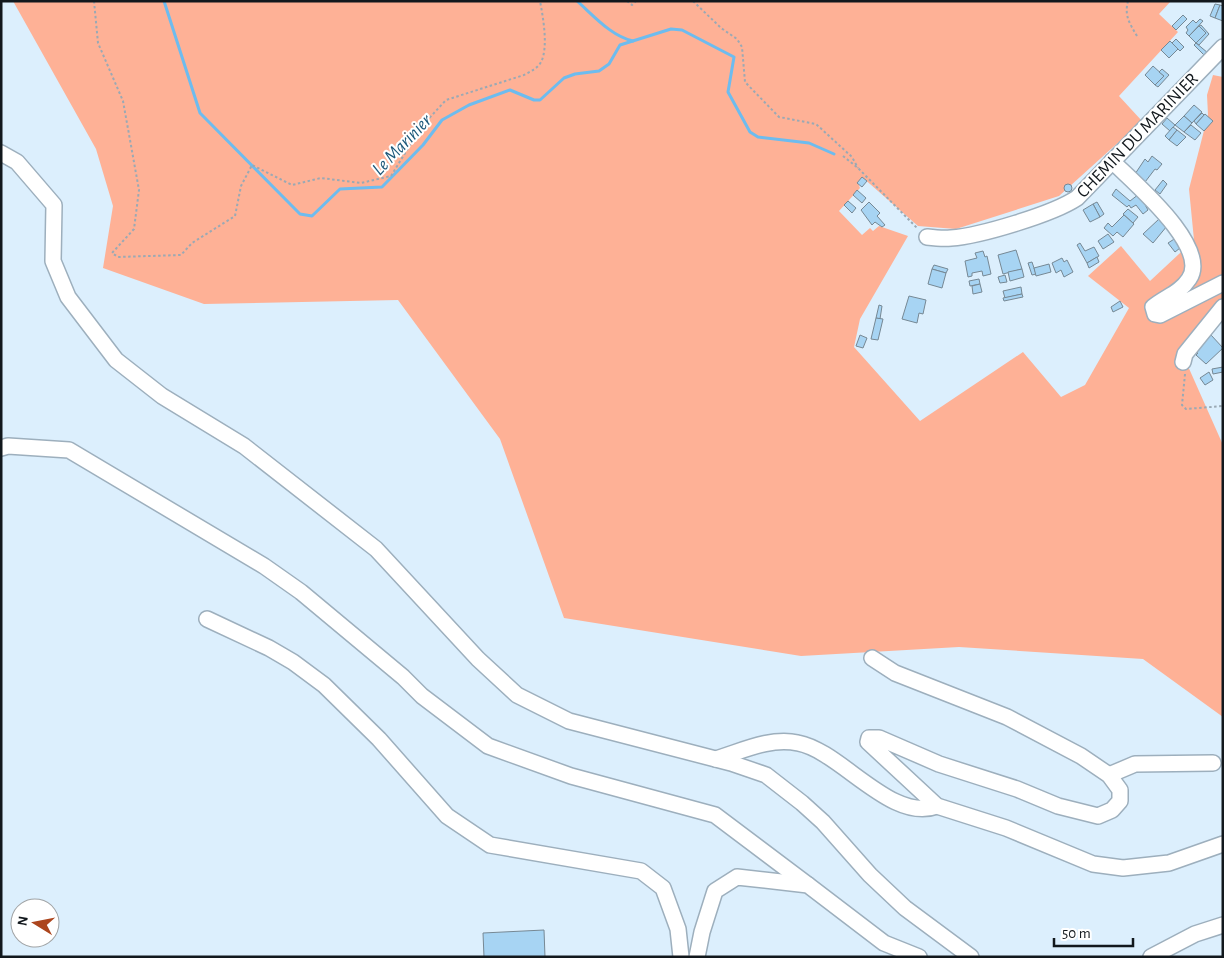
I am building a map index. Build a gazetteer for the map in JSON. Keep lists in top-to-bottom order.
{
  "streets": {
    "street": ["CHEMIN DU MARINIER"]
  },
  "water": ["Le Marinier"],
  "scale_bar": "50 m",
  "north": "left"
}
